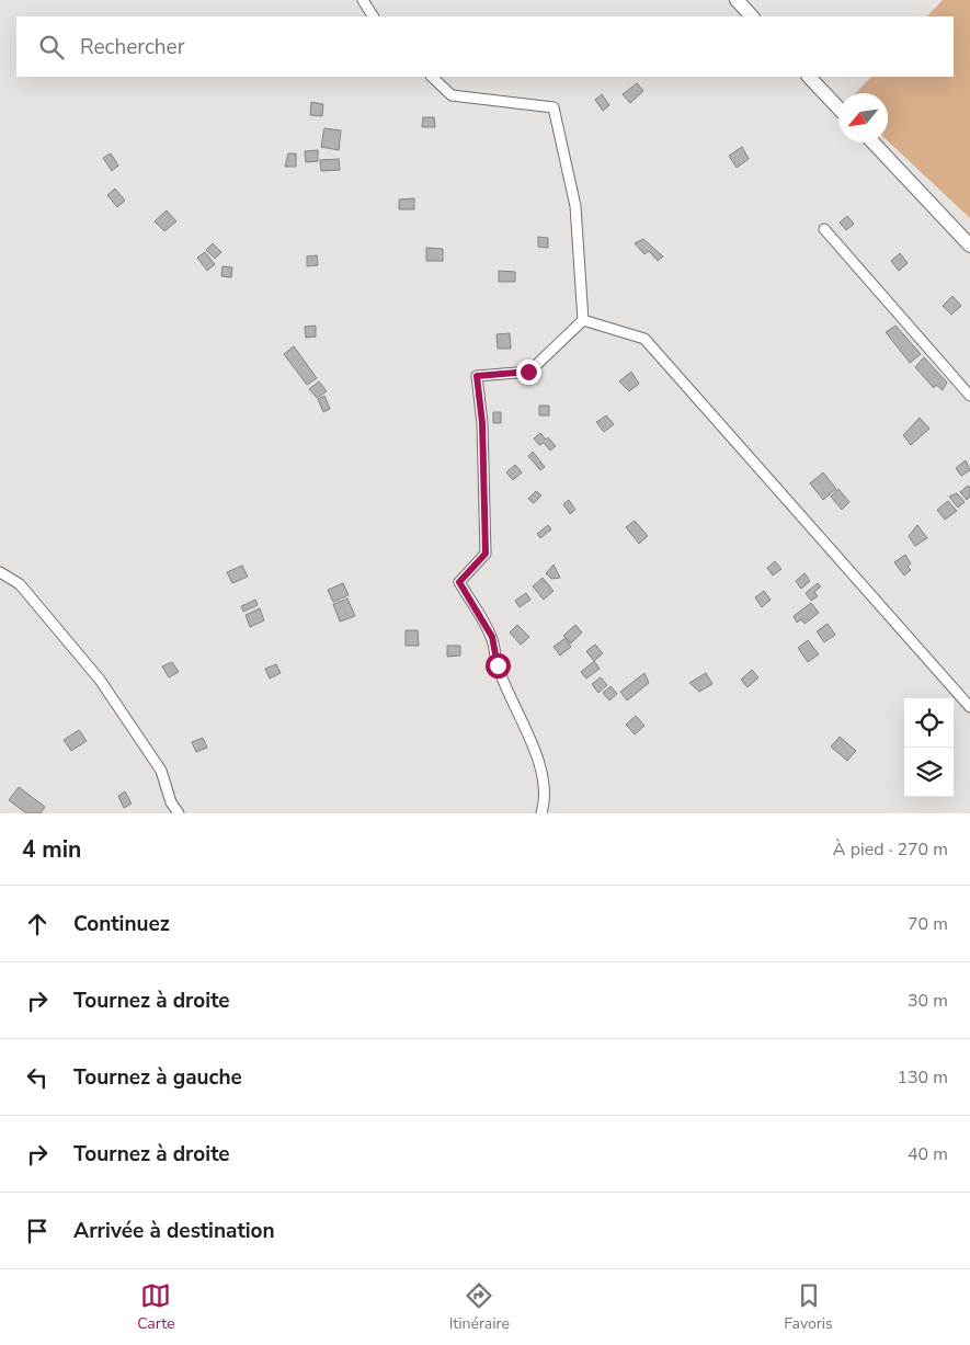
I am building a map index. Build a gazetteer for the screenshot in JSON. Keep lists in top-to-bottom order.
{
  "north": "bottom left",
  "page": {
    "search": "Rechercher",
    "heading": ["4 min", "À pied · 270 m"],
    "list": [
      ["Continuez", "70 m"],
      ["Tournez à droite", "30 m"],
      ["Tournez à gauche", "130 m"],
      ["Tournez à droite", "40 m"],
      "Arrivée à destination"
    ],
    "nav": ["Carte", "Itinéraire", "Favoris"]
  }
}
